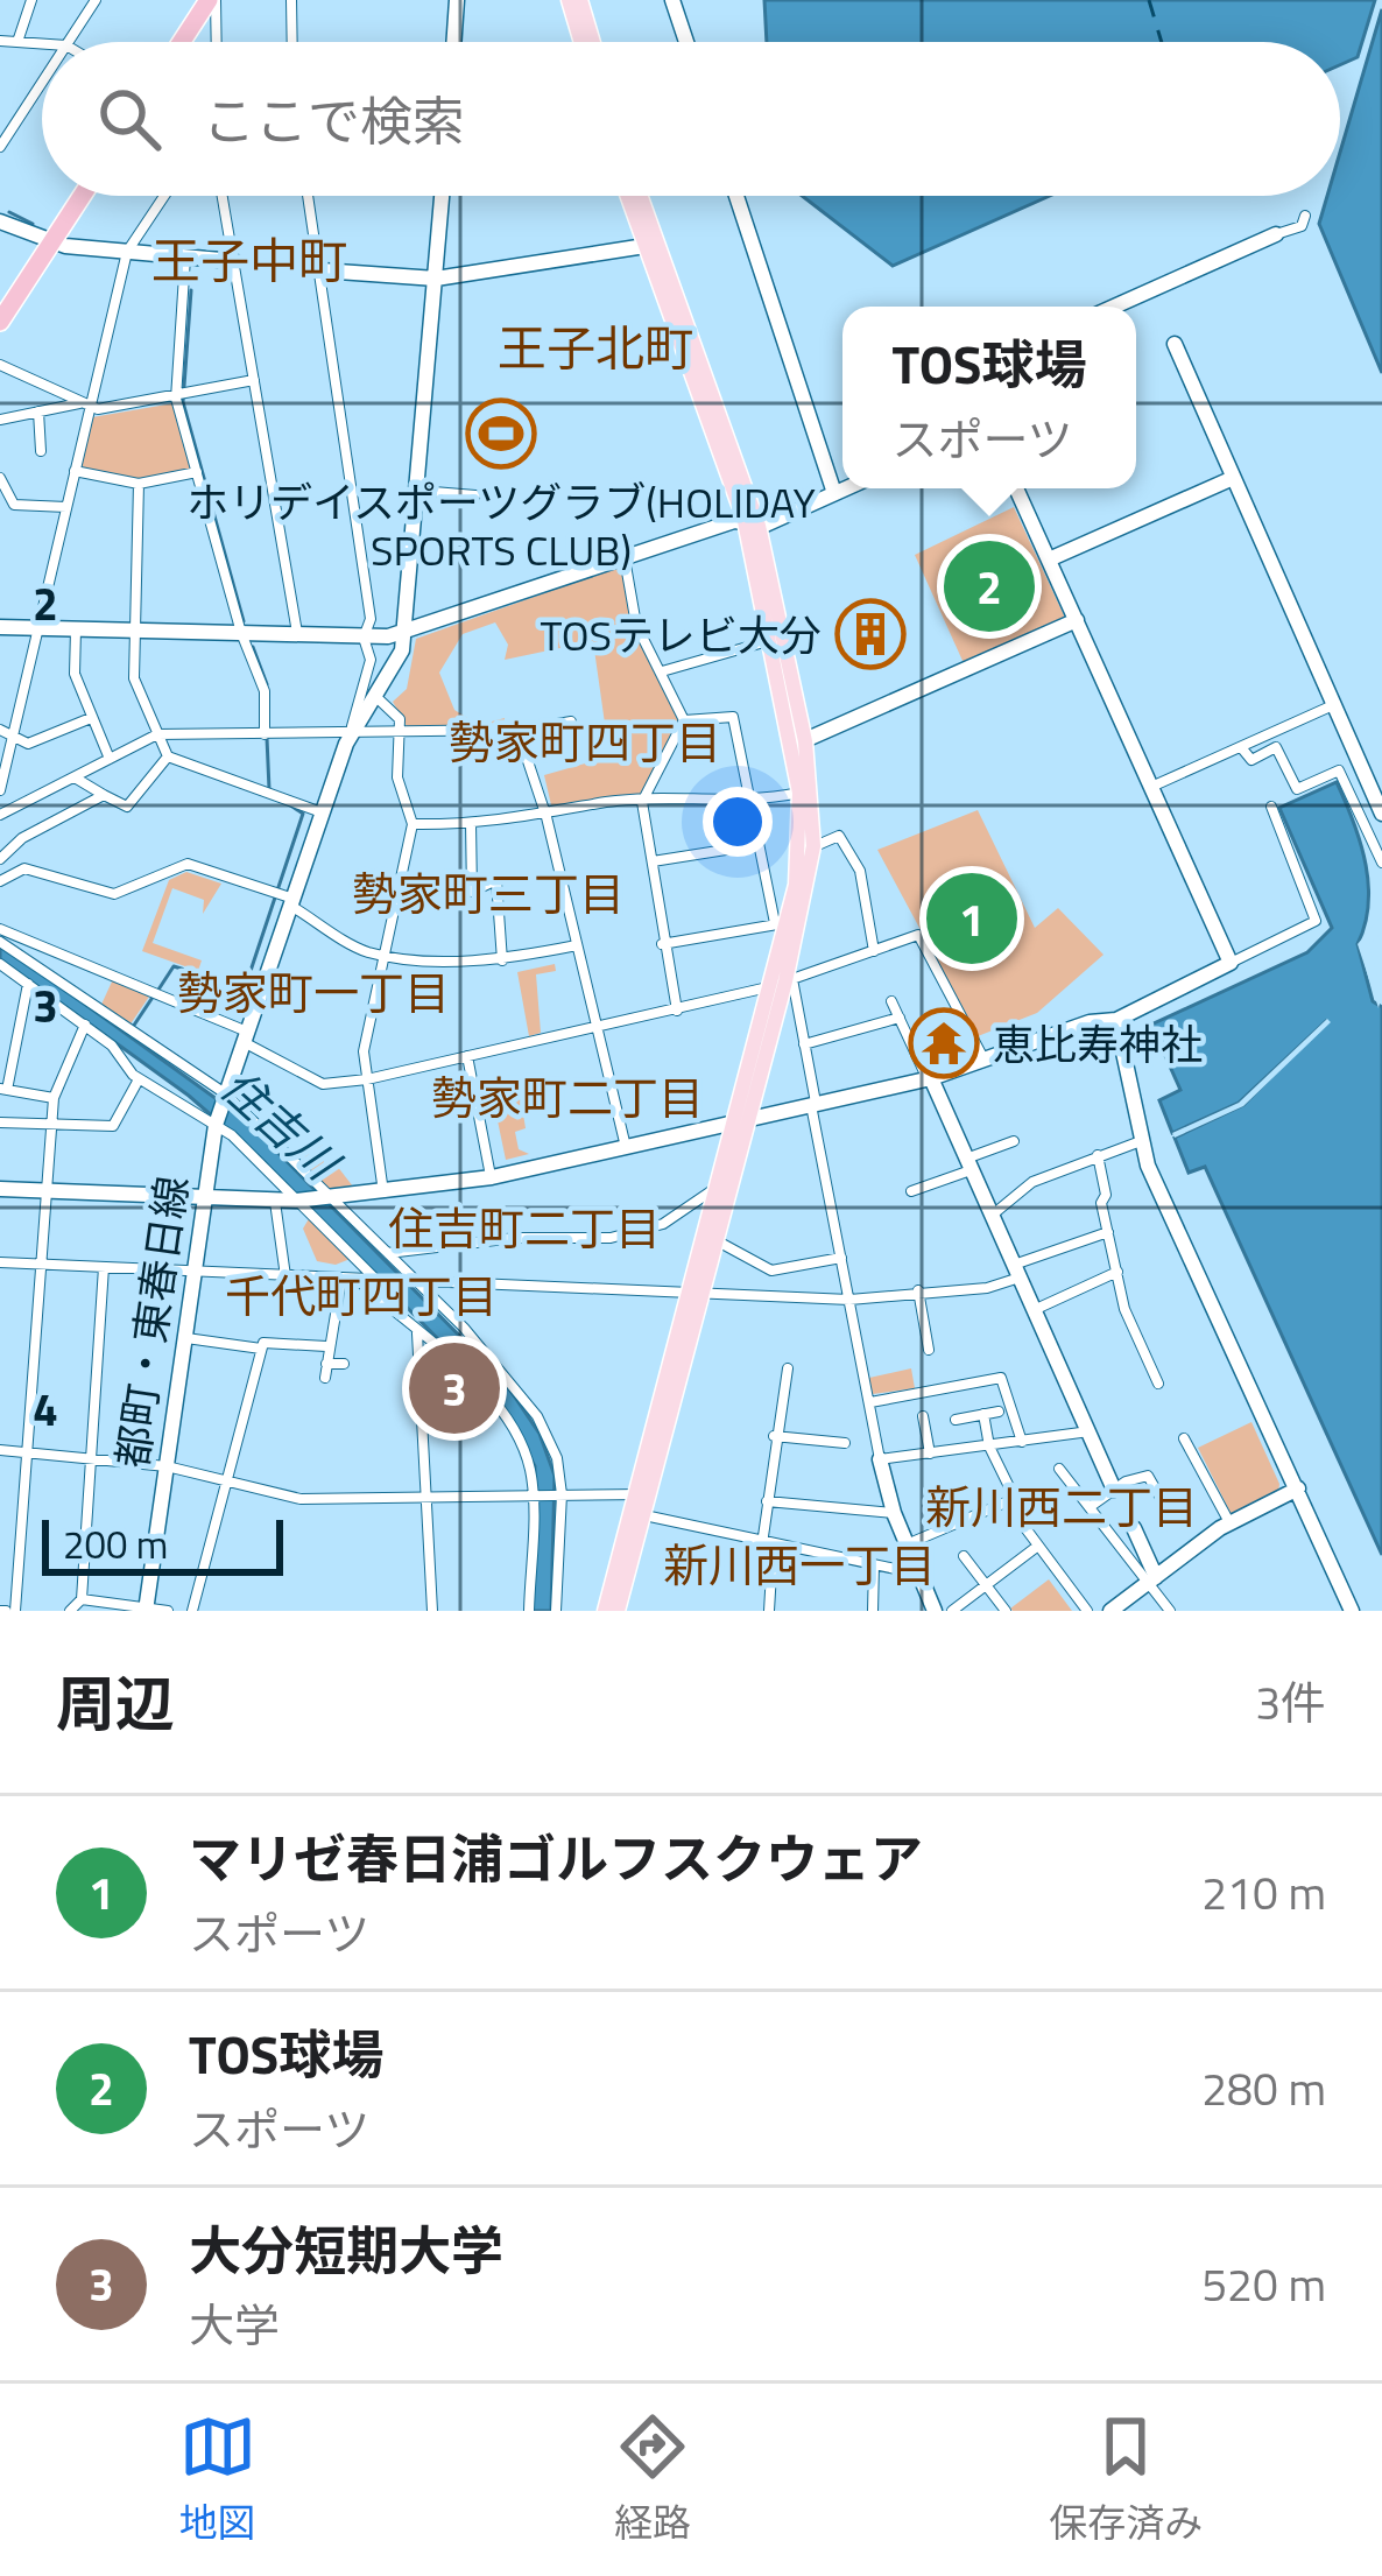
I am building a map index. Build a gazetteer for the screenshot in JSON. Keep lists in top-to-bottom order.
{
  "streets": {
    "street": ["都町・東春日線"]
  },
  "districts": [
    "王子中町",
    "王子北町",
    "勢家町四丁目",
    "勢家町三丁目",
    "勢家町一丁目",
    "勢家町二丁目",
    "住吉町二丁目",
    "千代町四丁目",
    "新川西二丁目",
    "新川西一丁目"
  ],
  "water": ["住吉川"],
  "places": {
    "sports": ["ホリデイスポーツグラブ(HOLIDAY SPORTS CLUB)"],
    "building": ["TOSテレビ大分"],
    "temple": ["恵比寿神社"]
  },
  "scale_bar": "200 m",
  "page": {
    "search": "ここで検索",
    "popup": ["TOS球場", "スポーツ"],
    "pins": ["2", "1", "3"],
    "scale": "200 m",
    "heading": ["周辺", "3件"],
    "list": [
      {
        "mark": "1",
        "name": "マリゼ春日浦ゴルフスクウェア",
        "note": "スポーツ",
        "value": "210 m"
      },
      {
        "mark": "2",
        "name": "TOS球場",
        "note": "スポーツ",
        "value": "280 m"
      },
      {
        "mark": "3",
        "name": "大分短期大学",
        "note": "大学",
        "value": "520 m"
      }
    ],
    "nav": ["地図", "経路", "保存済み"]
  },
  "grid": {
    "rows": ["2", "3", "4"]
  }
}
